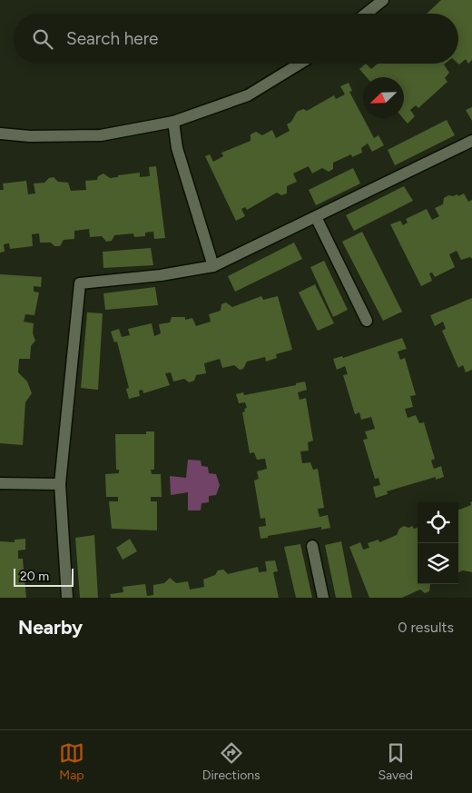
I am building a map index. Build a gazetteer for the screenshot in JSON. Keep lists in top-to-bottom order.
{
  "scale_bar": "20 m",
  "north": "bottom left",
  "page": {
    "search": "Search here",
    "scale": "20 m",
    "heading": ["Nearby", "0 results"],
    "nav": ["Map", "Directions", "Saved"]
  }
}
